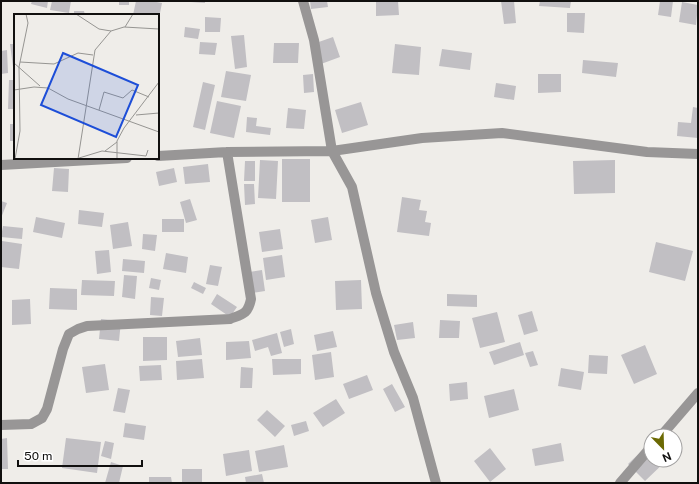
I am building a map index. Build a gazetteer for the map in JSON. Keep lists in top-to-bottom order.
{
  "scale_bar": "50 m",
  "north": "bottom right"
}
